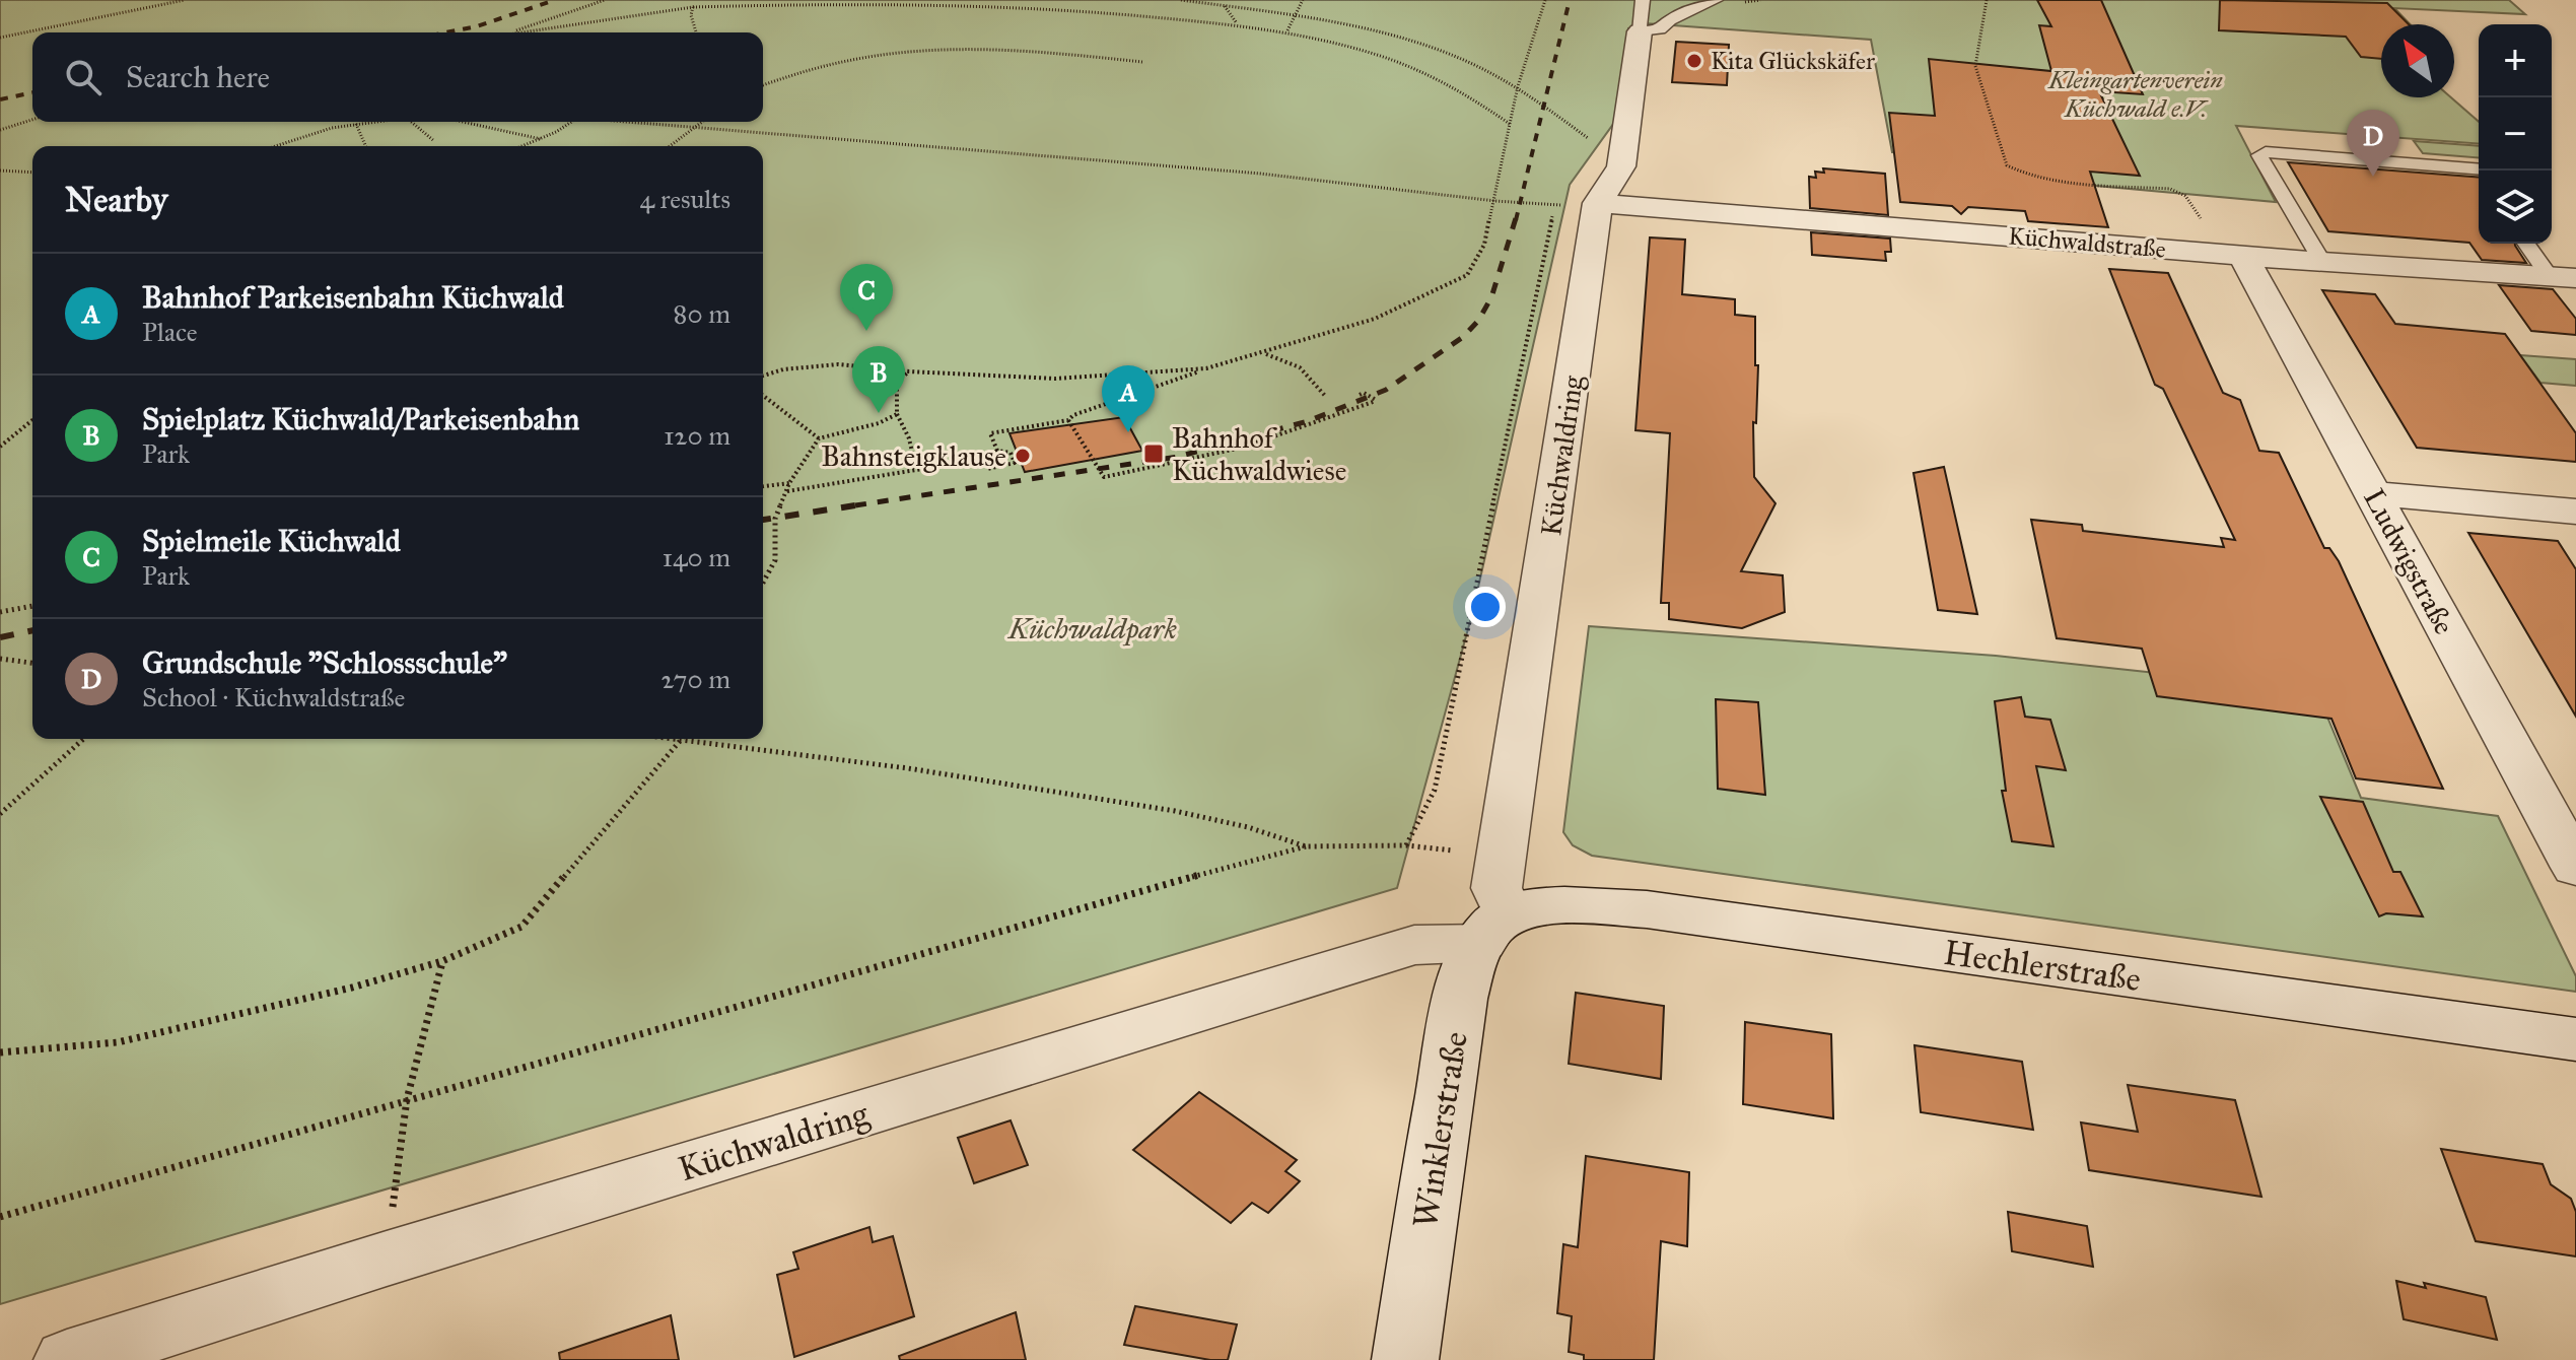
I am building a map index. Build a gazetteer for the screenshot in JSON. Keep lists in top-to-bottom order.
{
  "streets": {
    "street": [
      "Küchwaldstraße",
      "Küchwaldring",
      "Ludwigstraße",
      "Hechlerstraße",
      "Winklerstraße"
    ]
  },
  "crossings": [
    ["Küchwaldstraße", "Küchwaldring"],
    ["Küchwaldstraße", "Ludwigstraße"],
    ["Küchwaldring", "Hechlerstraße"],
    ["Küchwaldring", "Winklerstraße"],
    ["Hechlerstraße", "Winklerstraße"]
  ],
  "parks": ["Kleingartenverein Küchwald e.V.", "Küchwaldpark"],
  "places": {
    "other": ["Kita Glückskäfer", "Bahnsteigklause"],
    "transit": ["Bahnhof Küchwaldwiese"]
  },
  "north": "top left",
  "page": {
    "map_buttons": ["+", "−"],
    "search": "Search here",
    "pins": [
      "D",
      "C",
      "B",
      "A"
    ],
    "heading": ["Nearby", "4 results"],
    "list": [
      {
        "mark": "A",
        "name": "Bahnhof Parkeisenbahn Küchwald",
        "note": "Place",
        "value": "80 m"
      },
      {
        "mark": "B",
        "name": "Spielplatz Küchwald/Parkeisenbahn",
        "note": "Park",
        "value": "120 m"
      },
      {
        "mark": "C",
        "name": "Spielmeile Küchwald",
        "note": "Park",
        "value": "140 m"
      },
      {
        "mark": "D",
        "name": "Grundschule \"Schlossschule\"",
        "note": "School · Küchwaldstraße",
        "value": "270 m"
      }
    ]
  }
}
